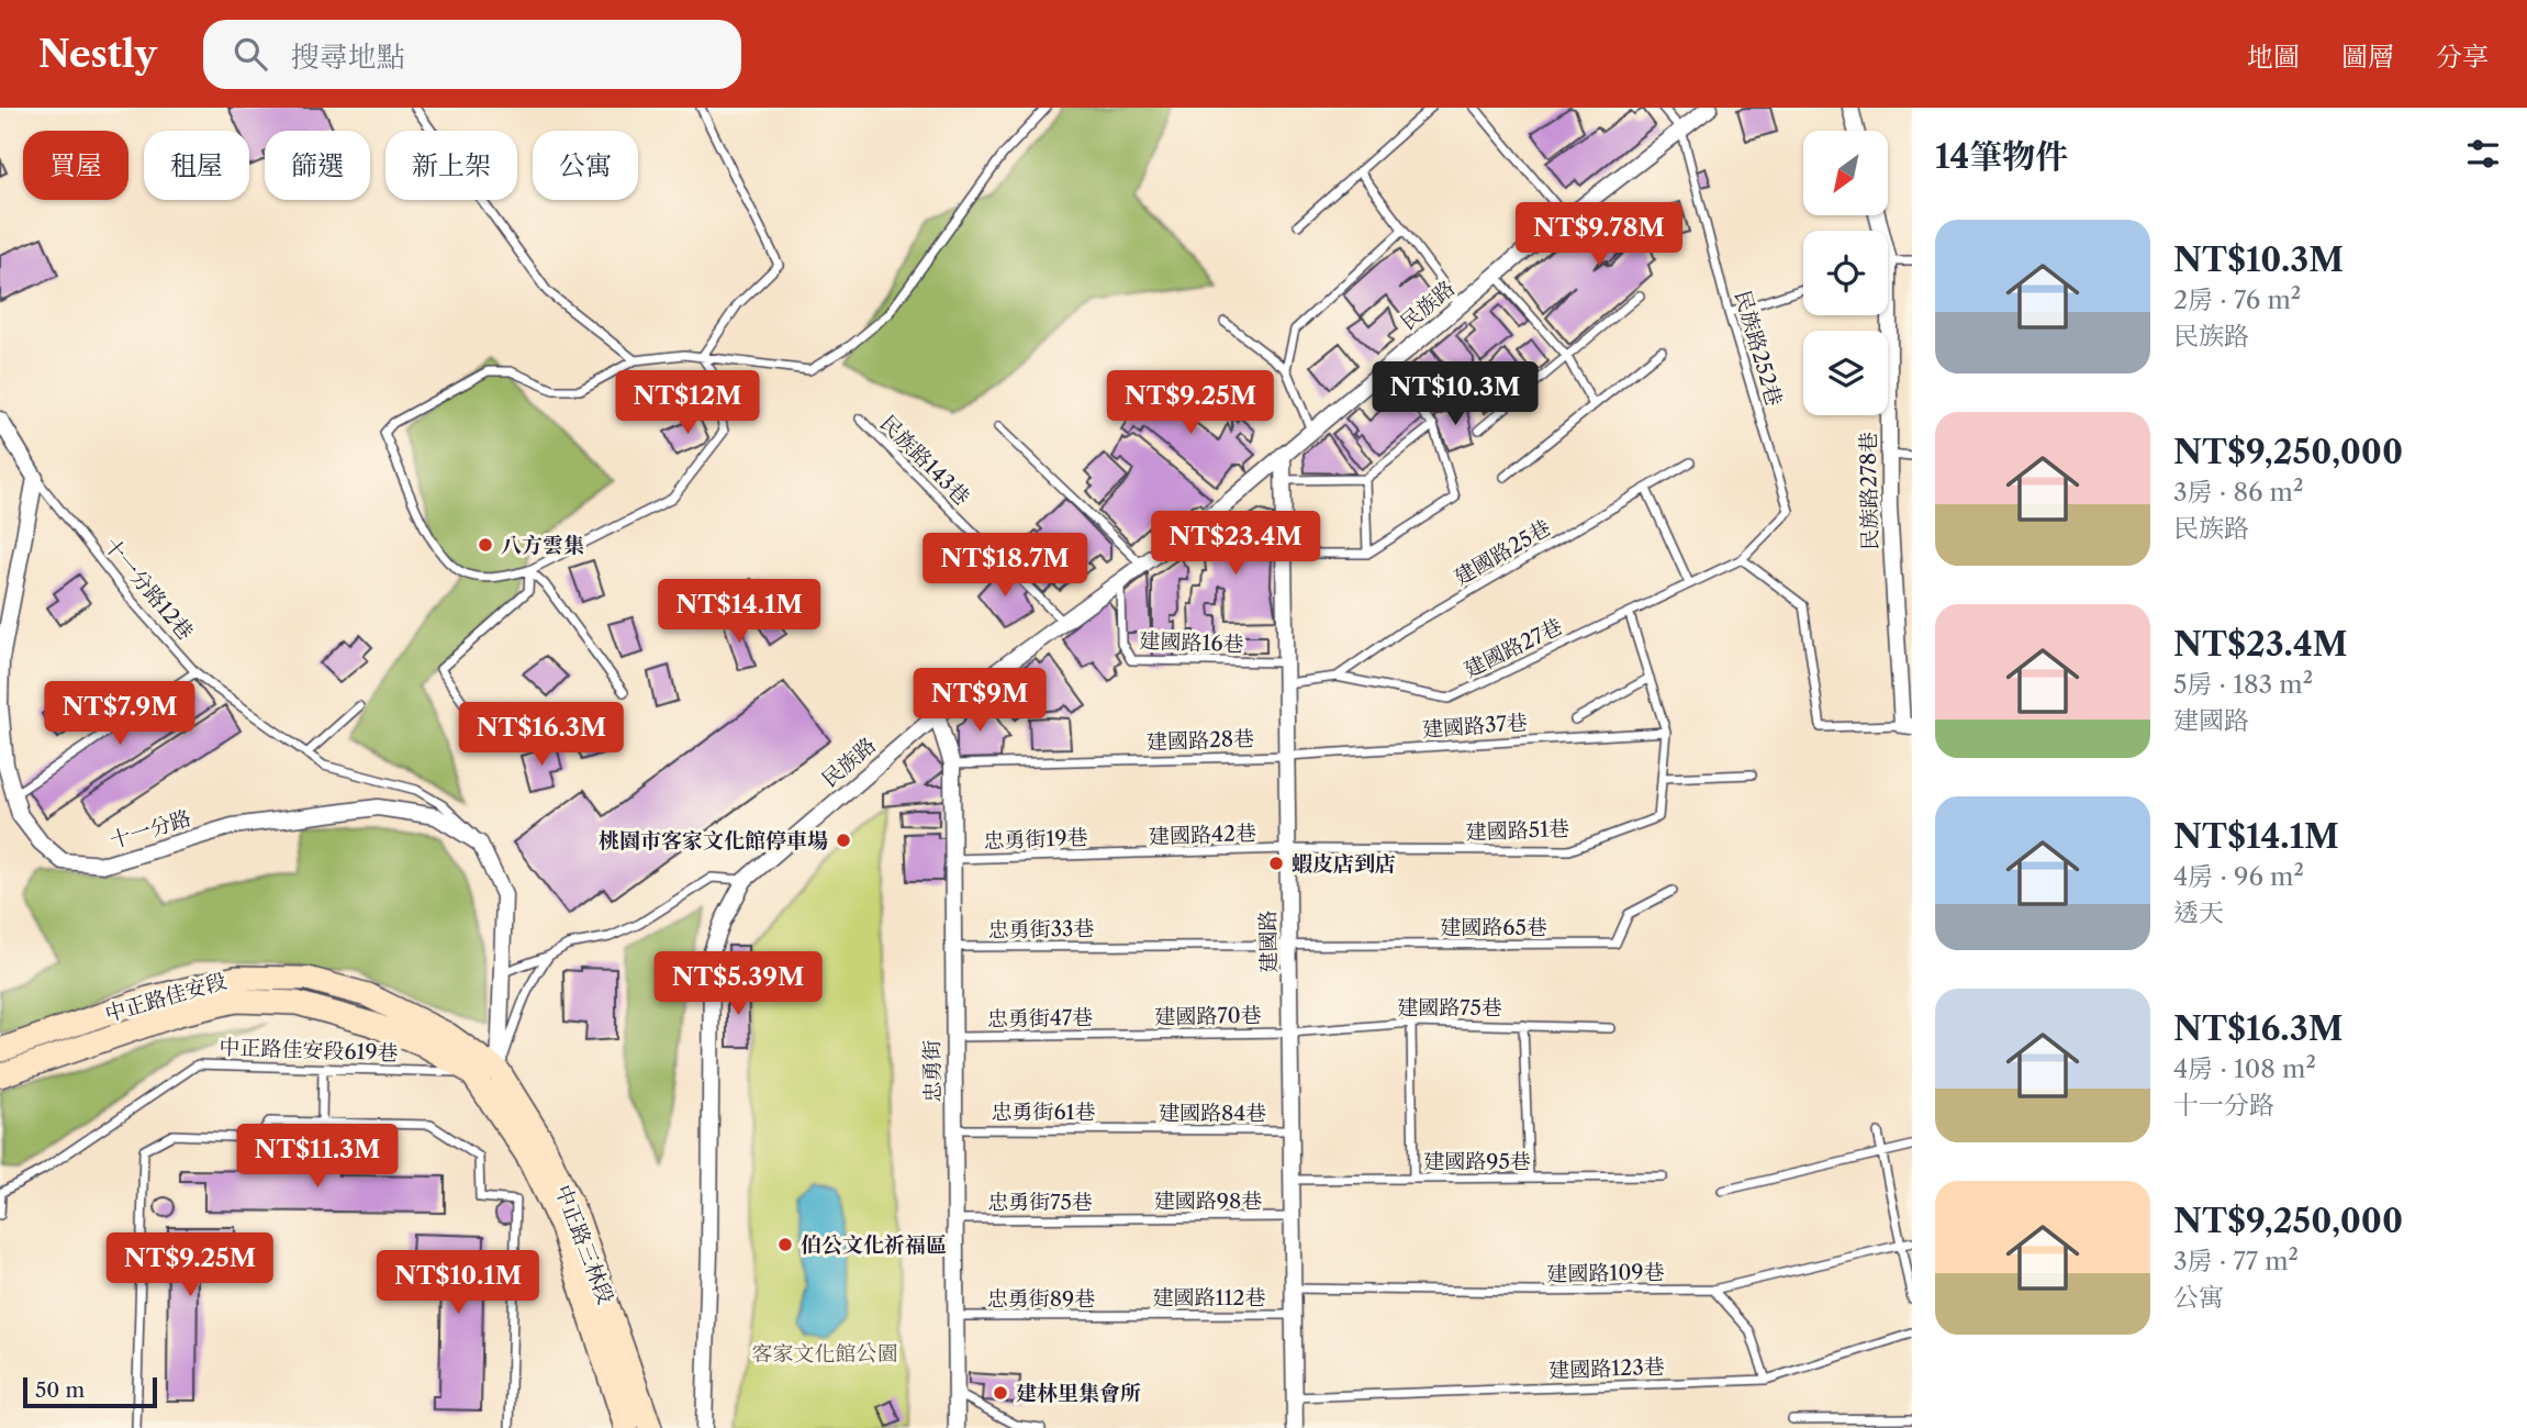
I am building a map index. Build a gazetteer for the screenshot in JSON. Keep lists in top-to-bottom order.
{
  "streets": {
    "main road": ["中正路佳安段", "中正路三林段"],
    "street": [
      "民族路",
      "民族路278巷",
      "十一分路",
      "建國路",
      "忠勇街"
    ],
    "lane": [
      "民族路252巷",
      "民族路143巷",
      "建國路25巷",
      "十一分路12巷",
      "建國路16巷",
      "建國路27巷",
      "建國路37巷",
      "建國路28巷",
      "建國路51巷",
      "建國路42巷",
      "忠勇街19巷",
      "建國路65巷",
      "忠勇街33巷",
      "建國路75巷",
      "建國路70巷",
      "忠勇街47巷",
      "中正路佳安段619巷",
      "忠勇街61巷",
      "建國路84巷",
      "建國路95巷",
      "建國路98巷",
      "忠勇街75巷",
      "建國路109巷",
      "建國路112巷",
      "忠勇街89巷",
      "建國路123巷"
    ]
  },
  "crossings": [
    ["民族路", "民族路252巷"],
    ["民族路", "民族路143巷"],
    ["民族路", "建國路16巷"],
    ["民族路", "建國路"],
    ["民族路", "忠勇街"],
    ["民族路252巷", "建國路27巷"],
    ["建國路25巷", "建國路27巷"],
    ["十一分路12巷", "十一分路"],
    ["建國路16巷", "建國路"],
    ["建國路27巷", "建國路"],
    ["建國路37巷", "建國路28巷"],
    ["建國路37巷", "建國路51巷"],
    ["建國路37巷", "建國路"],
    ["建國路28巷", "建國路"],
    ["建國路28巷", "忠勇街"],
    ["建國路51巷", "建國路42巷"],
    ["建國路51巷", "建國路"],
    ["建國路42巷", "忠勇街19巷"],
    ["建國路42巷", "建國路"],
    ["忠勇街19巷", "忠勇街"],
    ["建國路65巷", "忠勇街33巷"],
    ["建國路65巷", "建國路"],
    ["忠勇街33巷", "建國路"],
    ["忠勇街33巷", "忠勇街"],
    ["建國路", "建國路75巷"],
    ["建國路", "建國路70巷"],
    ["建國路", "建國路84巷"],
    ["建國路", "建國路95巷"],
    ["建國路", "建國路98巷"],
    ["建國路", "建國路109巷"],
    ["建國路", "建國路112巷"],
    ["建國路", "建國路123巷"],
    ["中正路佳安段", "中正路佳安段619巷"],
    ["中正路佳安段", "中正路三林段"],
    ["建國路75巷", "建國路70巷"],
    ["建國路70巷", "忠勇街47巷"],
    ["忠勇街47巷", "忠勇街"],
    ["中正路佳安段619巷", "中正路三林段"],
    ["忠勇街", "忠勇街61巷"],
    ["忠勇街", "忠勇街75巷"],
    ["忠勇街", "忠勇街89巷"],
    ["忠勇街61巷", "建國路84巷"],
    ["建國路98巷", "忠勇街75巷"],
    ["建國路112巷", "忠勇街89巷"]
  ],
  "parks": ["客家文化館公園"],
  "places": [
    "八方雲集",
    "桃園市客家文化館停車場",
    "蝦皮店到店",
    "伯公文化祈福區",
    "建林里集會所"
  ],
  "scale_bar": "50 m",
  "north": "bottom left",
  "page": {
    "header": "Nestly",
    "search": "搜尋地點",
    "nav": ["地圖", "圖層", "分享"],
    "heading": "14筆物件",
    "chip": [
      "買屋",
      "租屋",
      "篩選",
      "新上架",
      "公寓"
    ],
    "list": [
      {
        "name": "NT$10.3M",
        "note": "2房 · 76 m² · 民族路"
      },
      {
        "name": "NT$9,250,000",
        "note": "3房 · 86 m² · 民族路"
      },
      {
        "name": "NT$23.4M",
        "note": "5房 · 183 m² · 建國路"
      },
      {
        "name": "NT$14.1M",
        "note": "4房 · 96 m² · 透天"
      },
      {
        "name": "NT$16.3M",
        "note": "4房 · 108 m² · 十一分路"
      },
      {
        "name": "NT$9,250,000",
        "note": "3房 · 77 m² · 公寓"
      }
    ],
    "price": [
      "NT$9.78M",
      "NT$10.3M",
      "NT$12M",
      "NT$9.25M",
      "NT$23.4M",
      "NT$18.7M",
      "NT$14.1M",
      "NT$9M",
      "NT$7.9M",
      "NT$16.3M",
      "NT$5.39M",
      "NT$11.3M",
      "NT$9.25M",
      "NT$10.1M"
    ],
    "scale": "50 m"
  }
}
